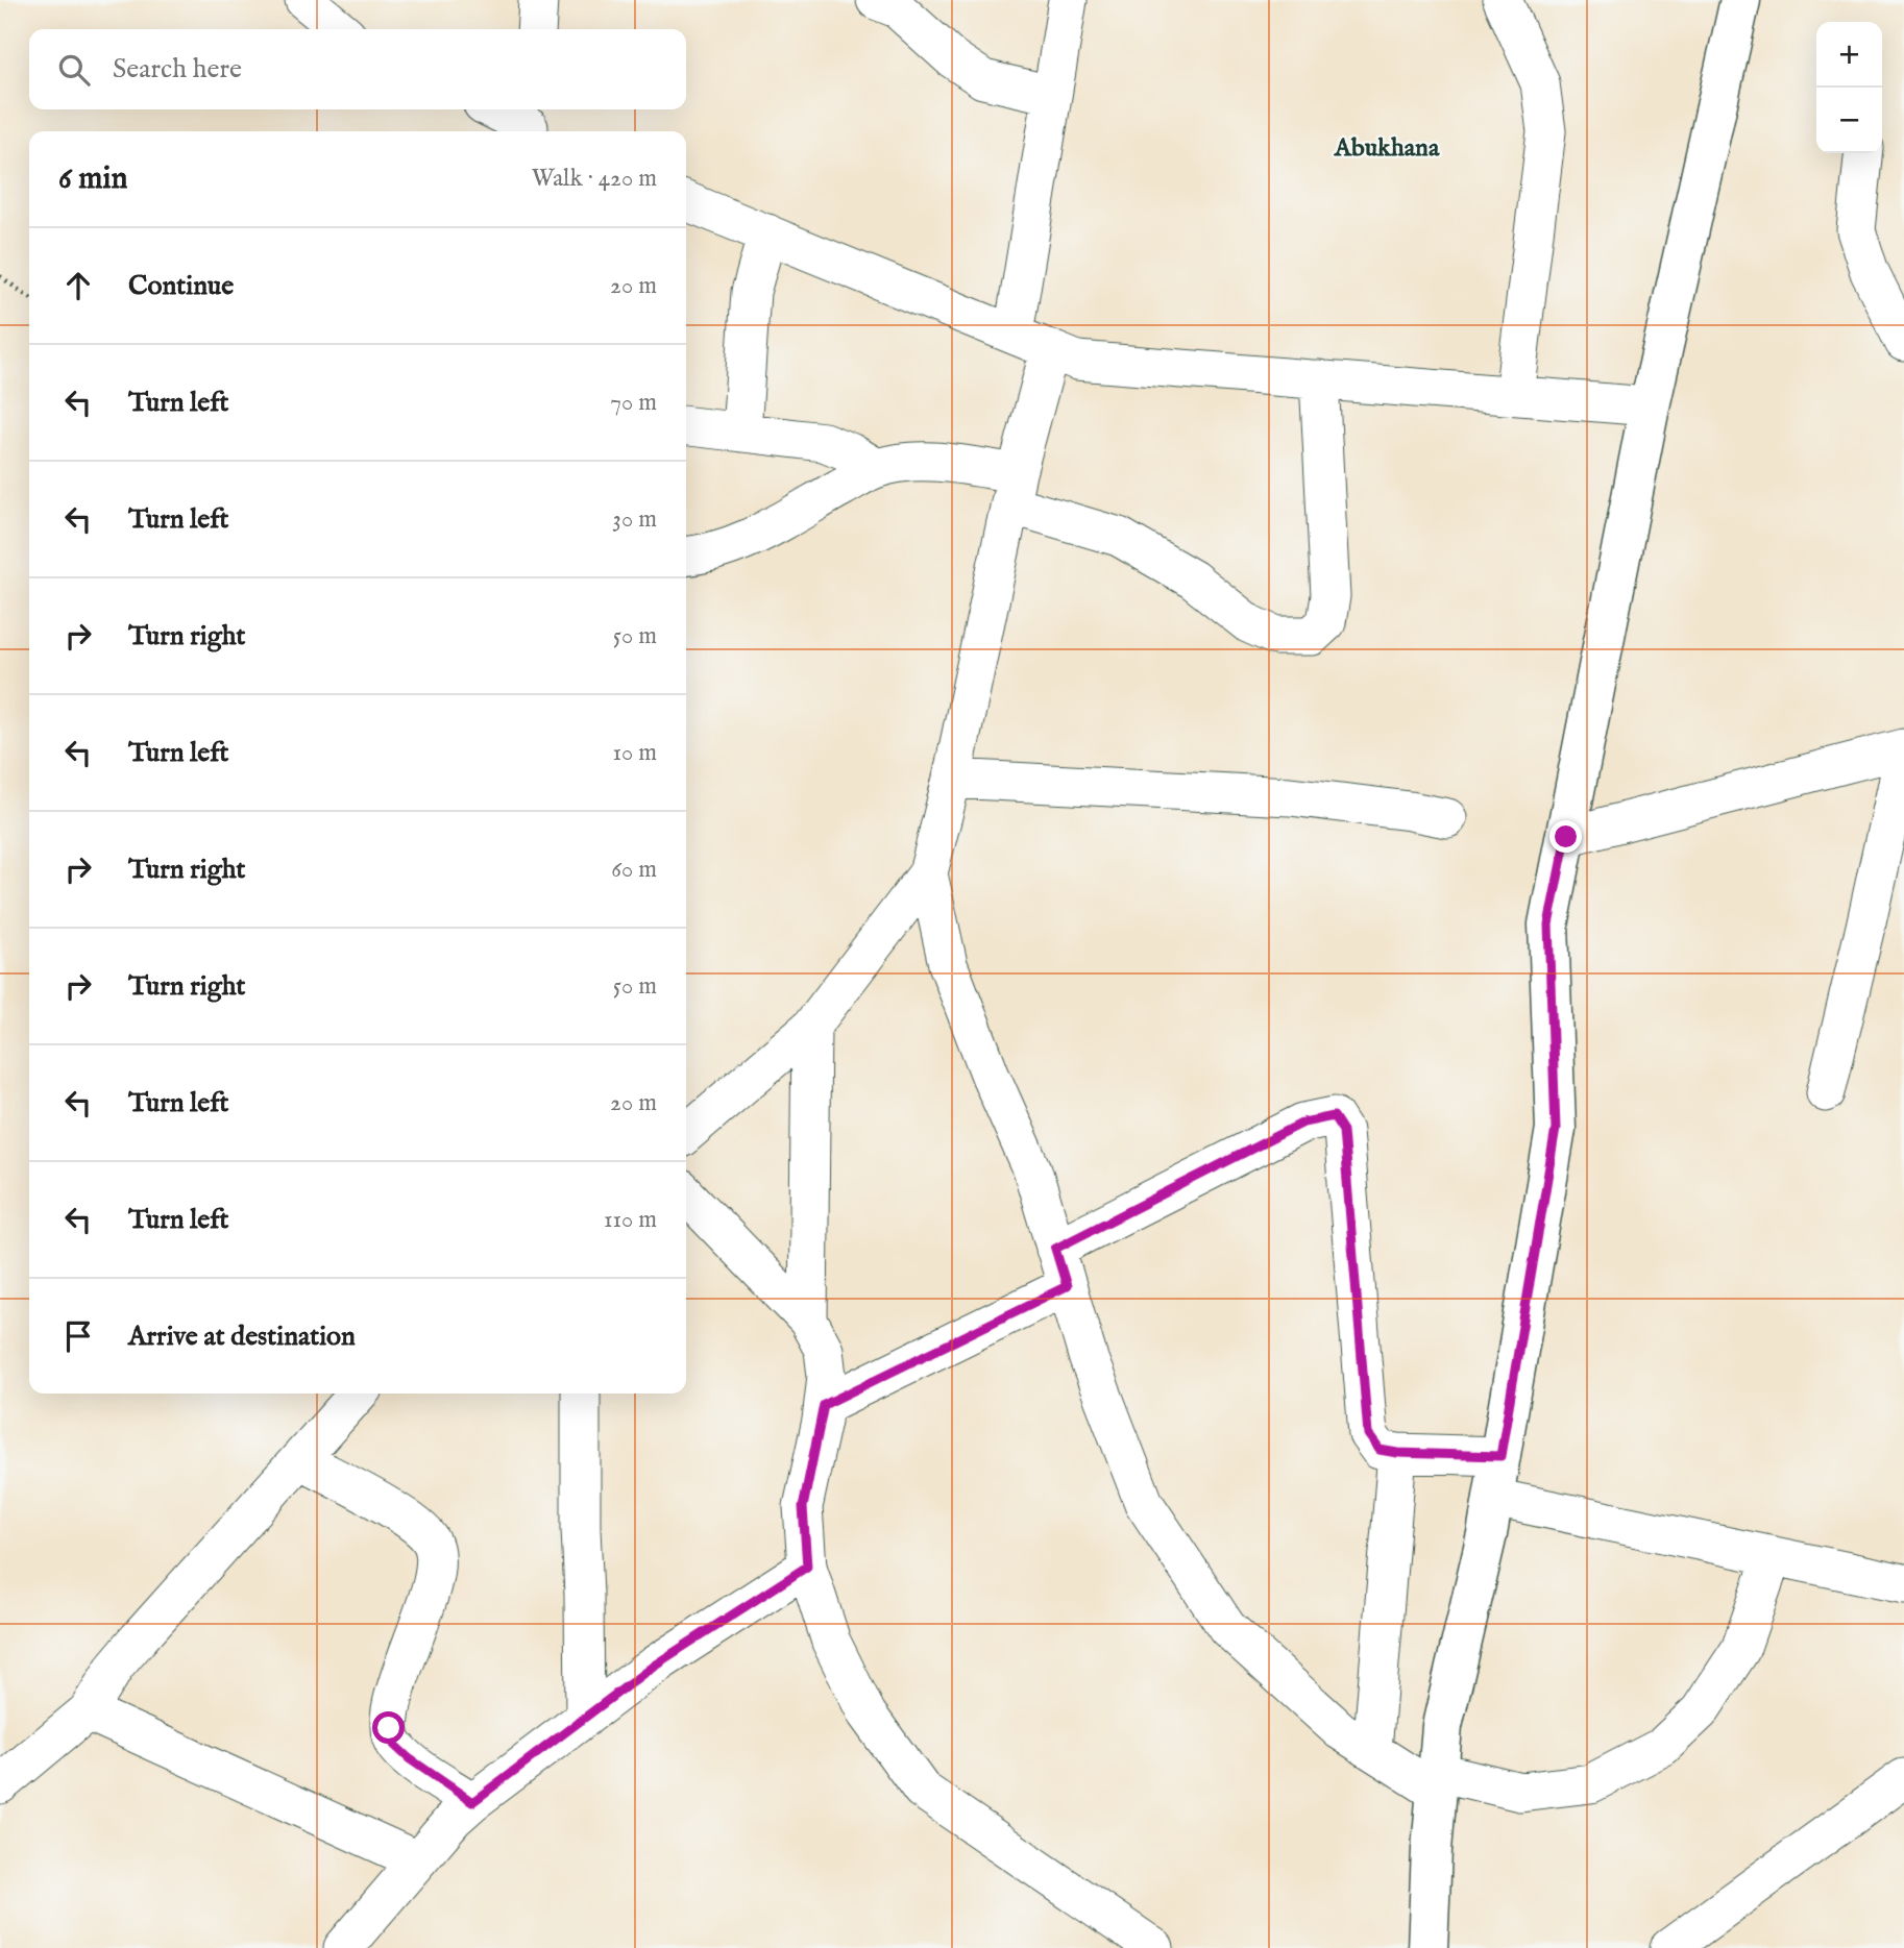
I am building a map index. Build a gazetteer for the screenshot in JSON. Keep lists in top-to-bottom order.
{
  "districts": ["Abukhana"],
  "page": {
    "map_buttons": ["+", "−"],
    "search": "Search here",
    "heading": ["6 min", "Walk · 420 m"],
    "list": [
      ["Continue", "20 m"],
      ["Turn left", "70 m"],
      ["Turn left", "30 m"],
      ["Turn right", "50 m"],
      ["Turn left", "10 m"],
      ["Turn right", "60 m"],
      ["Turn right", "50 m"],
      ["Turn left", "20 m"],
      ["Turn left", "110 m"],
      "Arrive at destination"
    ]
  }
}
